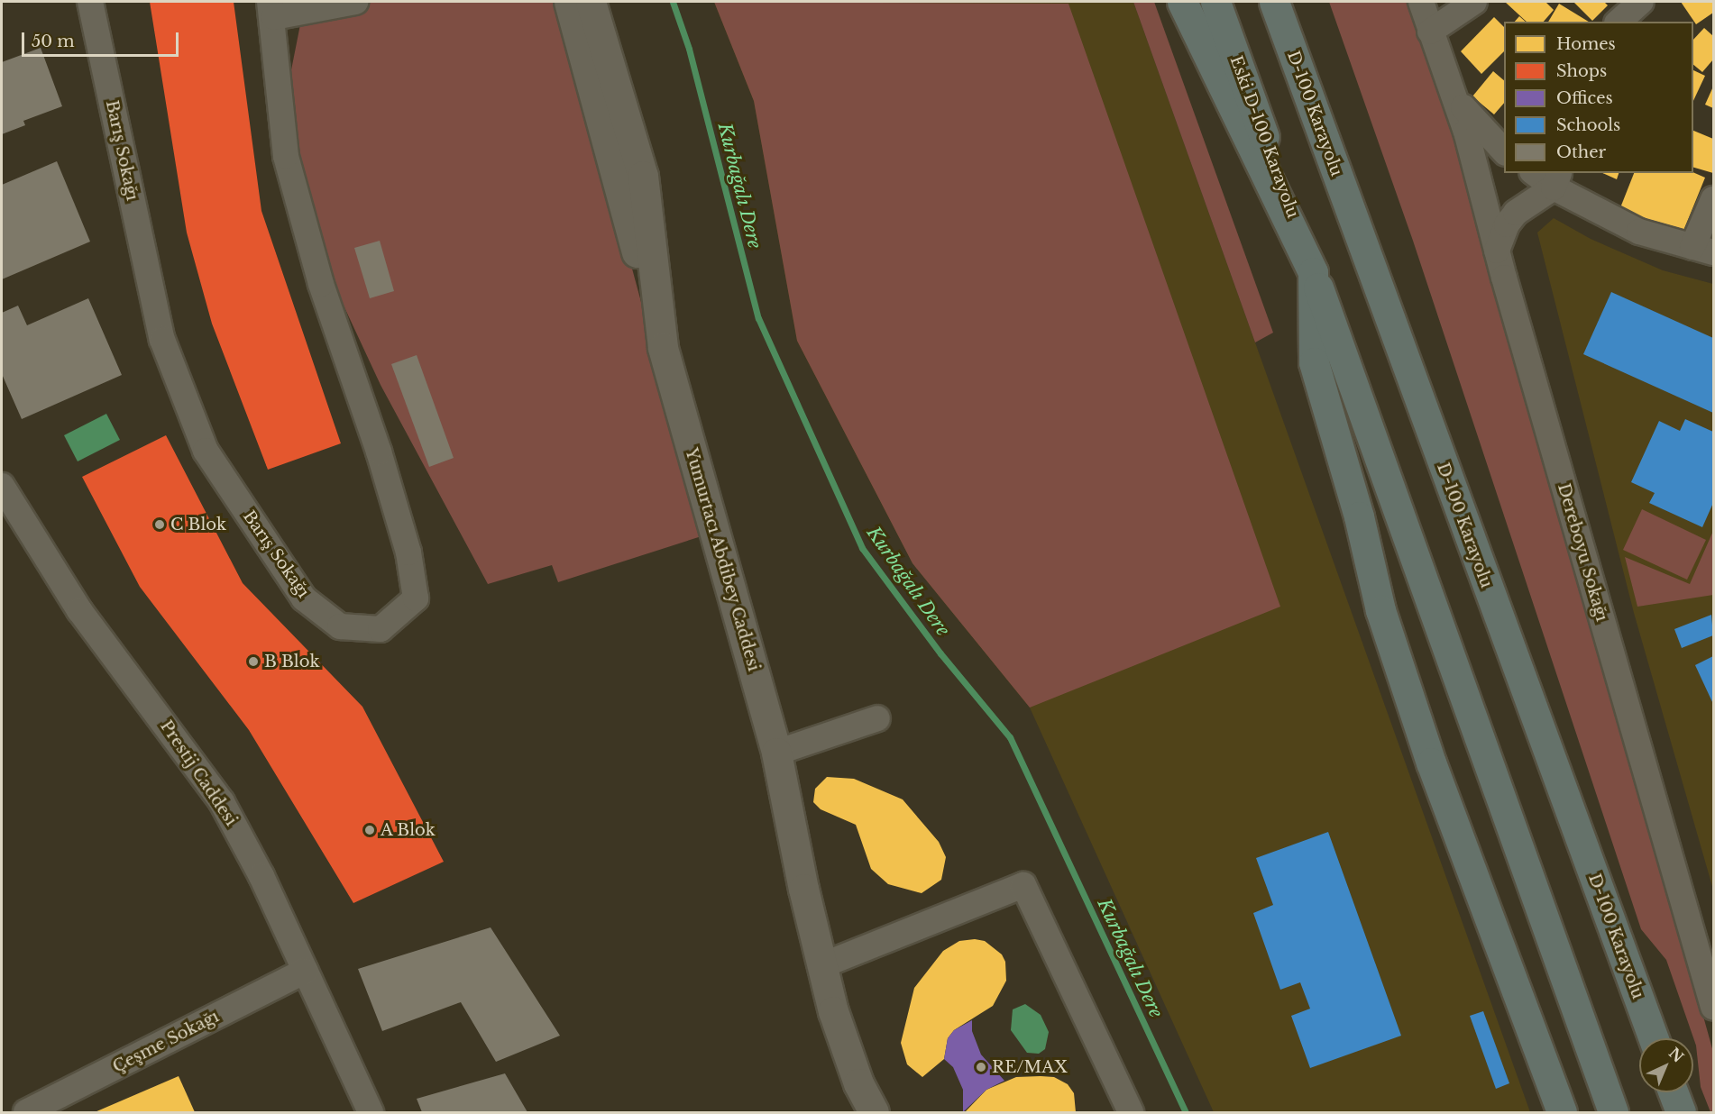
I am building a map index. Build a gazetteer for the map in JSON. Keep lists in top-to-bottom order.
{
  "streets": {
    "highway": ["D-100 Karayolu", "Eski D-100 Karayolu"],
    "main road": ["Yumurtacı Abdibey Caddesi"],
    "street": [
      "Barış Sokağı",
      "Dereboyu Sokağı",
      "Prestij Caddesi",
      "Çeşme Sokağı"
    ]
  },
  "crossings": [
    ["Prestij Caddesi", "Çeşme Sokağı"]
  ],
  "water": ["Kurbağalı Dere"],
  "places": [
    "C Blok",
    "B Blok",
    "A Blok",
    "RE/MAX"
  ],
  "legend": [
    "Homes",
    "Shops",
    "Offices",
    "Schools",
    "Other"
  ],
  "scale_bar": "50 m",
  "north": "top right"
}
